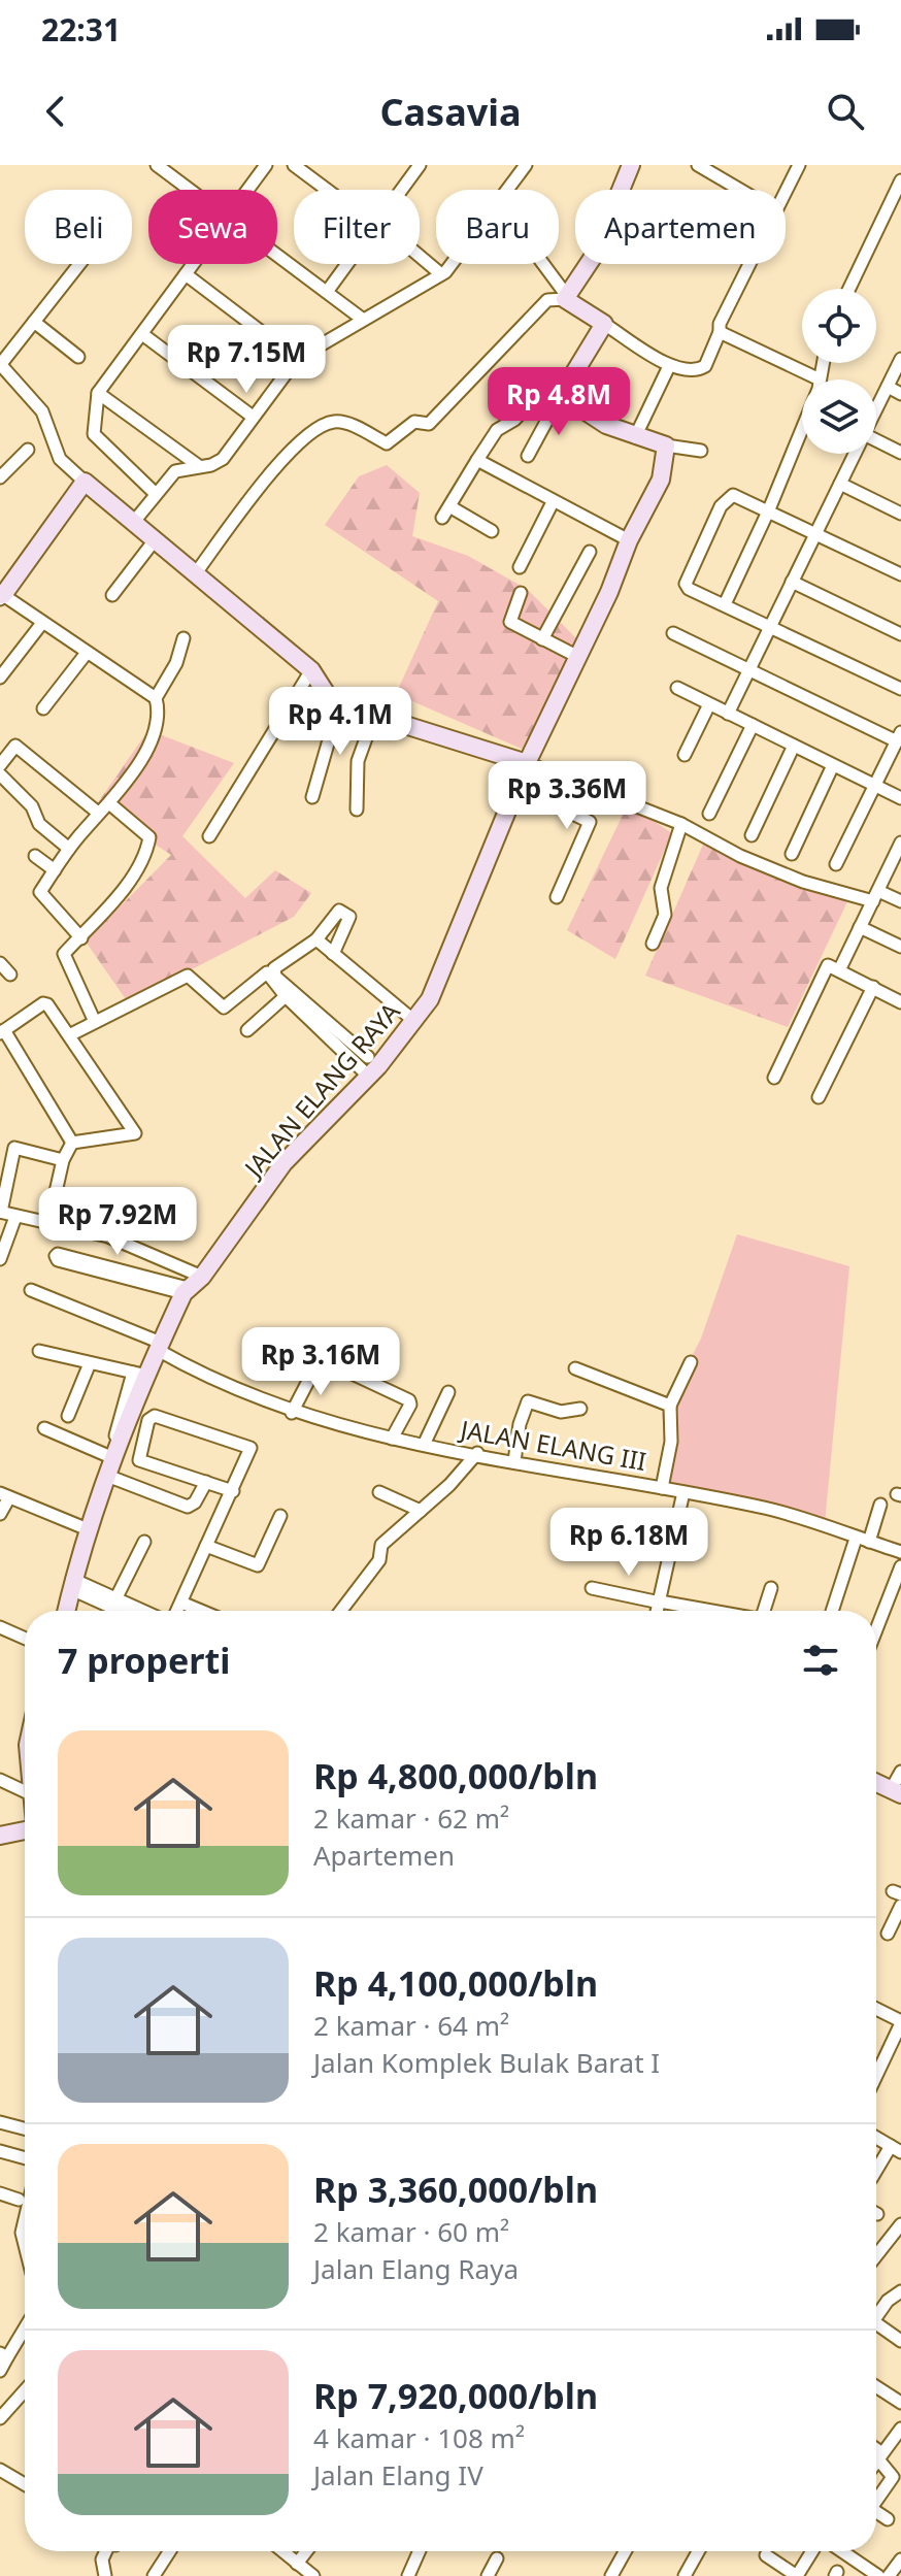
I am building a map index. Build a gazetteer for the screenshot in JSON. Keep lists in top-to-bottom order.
{
  "streets": {
    "street": ["JALAN ELANG RAYA", "JALAN ELANG III"]
  },
  "crossings": [
    ["JALAN ELANG RAYA", "JALAN ELANG III"]
  ],
  "page": {
    "status": "22:31",
    "header": "Casavia",
    "chip": [
      "Beli",
      "Sewa",
      "Filter",
      "Baru",
      "Apartemen"
    ],
    "price": [
      "Rp 7.15M",
      "Rp 4.8M",
      "Rp 4.1M",
      "Rp 3.36M",
      "Rp 7.92M",
      "Rp 3.16M",
      "Rp 6.18M"
    ],
    "heading": "7 properti",
    "list": [
      {
        "name": "Rp 4,800,000/bln",
        "note": "2 kamar · 62 m² · Apartemen"
      },
      {
        "name": "Rp 4,100,000/bln",
        "note": "2 kamar · 64 m² · Jalan Komplek Bulak Barat I"
      },
      {
        "name": "Rp 3,360,000/bln",
        "note": "2 kamar · 60 m² · Jalan Elang Raya"
      },
      {
        "name": "Rp 7,920,000/bln",
        "note": "4 kamar · 108 m² · Jalan Elang IV"
      }
    ]
  }
}
